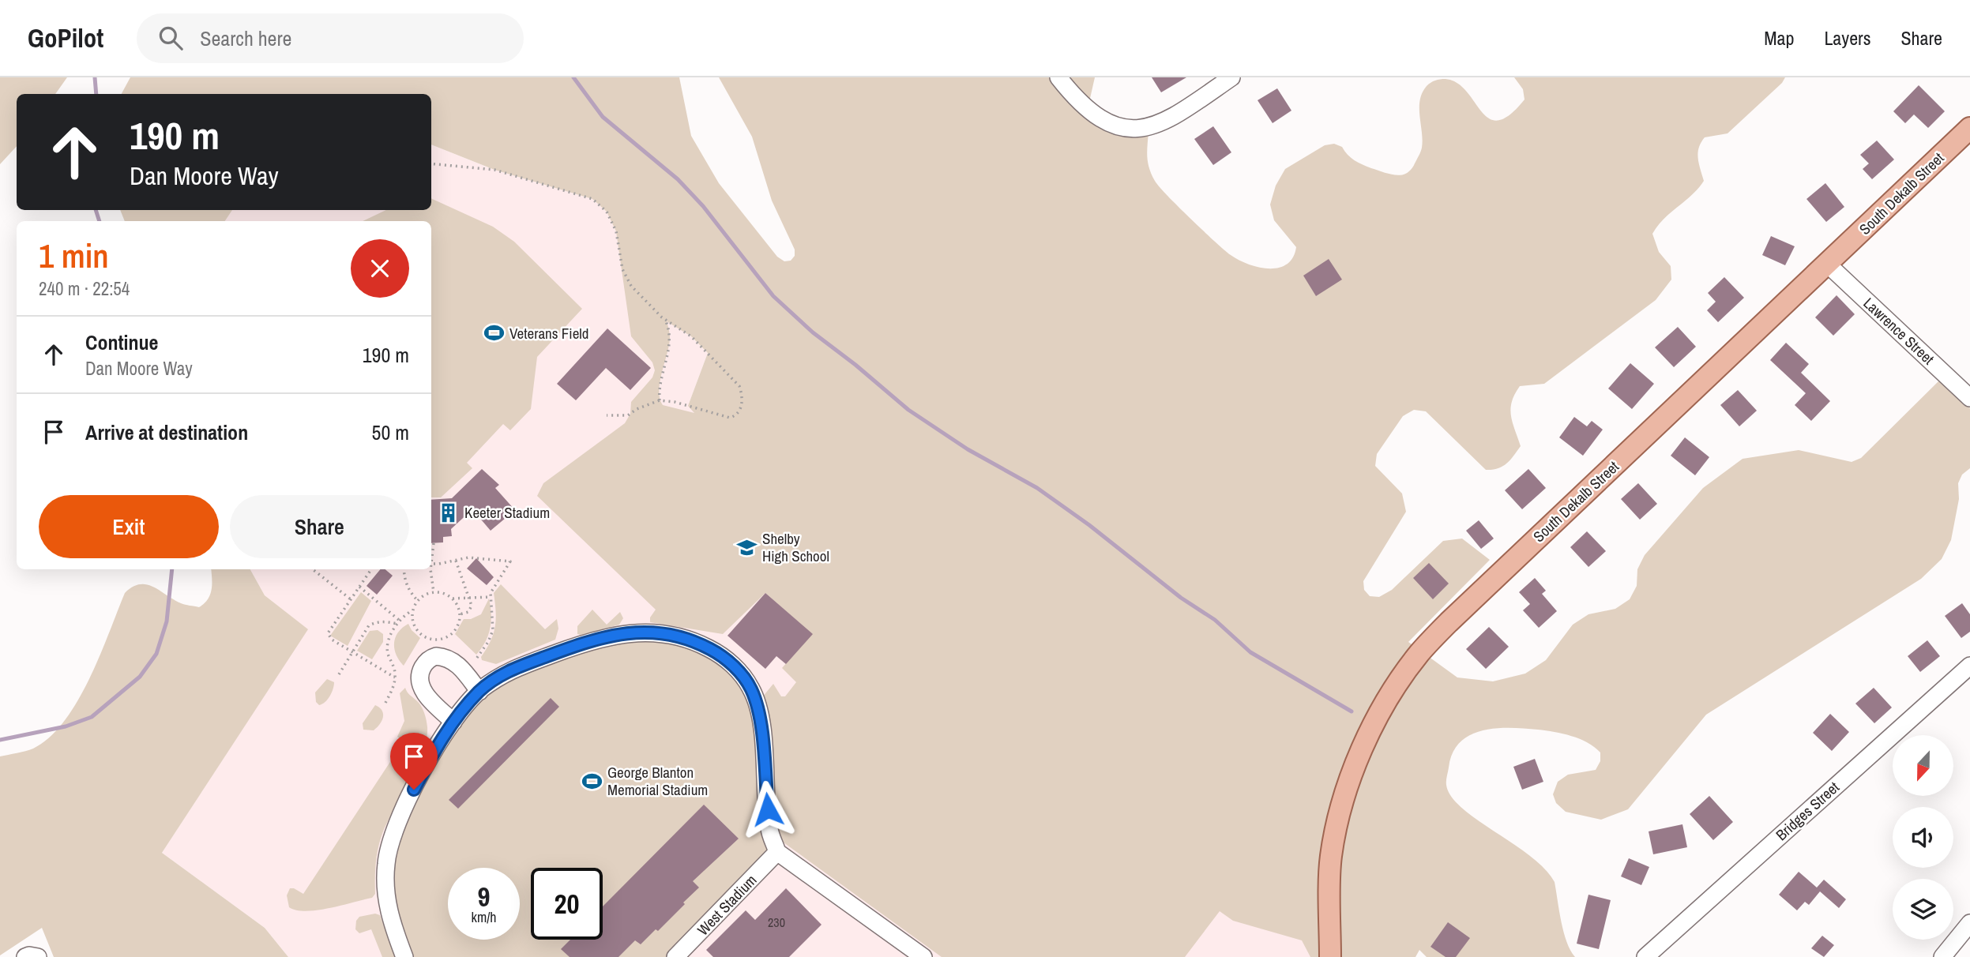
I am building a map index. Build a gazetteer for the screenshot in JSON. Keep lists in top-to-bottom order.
{
  "streets": {
    "main road": ["South Dekalb Street"],
    "street": ["Lawrence Street", "Bridges Street", "West Stadium"]
  },
  "crossings": [
    ["South Dekalb Street", "Lawrence Street"]
  ],
  "places": {
    "sports": ["Veterans Field", "George Blanton Memorial Stadium"],
    "building": ["Keeter Stadium"],
    "school or university": ["Shelby High School"]
  },
  "house_numbers": ["230"],
  "north": "bottom",
  "page": {
    "header": "GoPilot",
    "search": "Search here",
    "nav": ["Map", "Layers", "Share"],
    "turn": ["190 m", "Dan Moore Way"],
    "heading": ["1 min", "240 m · 22:54"],
    "list": [
      {
        "name": "Continue",
        "note": "Dan Moore Way",
        "value": "190 m"
      },
      {
        "name": "Arrive at destination",
        "value": "50 m"
      }
    ],
    "buttons": ["Exit", "Share"],
    "speed": "9 km/h",
    "limit": "20"
  }
}
